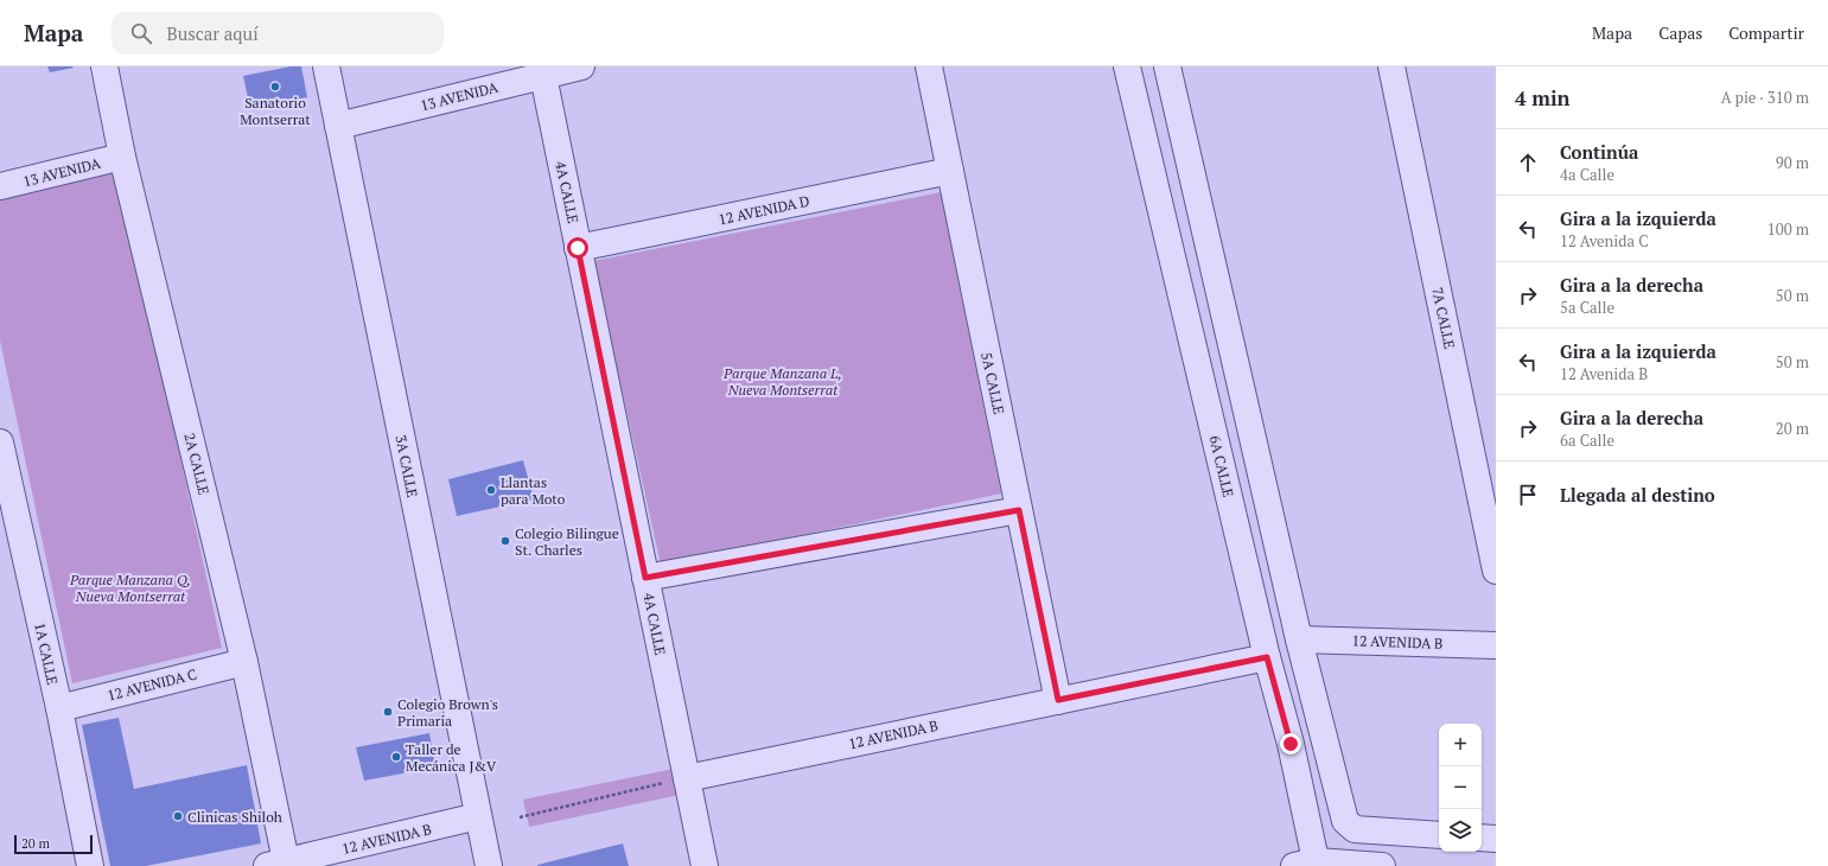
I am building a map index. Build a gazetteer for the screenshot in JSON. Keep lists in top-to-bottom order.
{
  "streets": {
    "street": [
      "13 AVENIDA",
      "4A CALLE",
      "12 AVENIDA D",
      "7A CALLE",
      "5A CALLE",
      "2A CALLE",
      "3A CALLE",
      "6A CALLE",
      "12 AVENIDA B",
      "1A CALLE",
      "12 AVENIDA C"
    ]
  },
  "crossings": [
    ["13 AVENIDA", "4A CALLE"],
    ["13 AVENIDA", "2A CALLE"],
    ["13 AVENIDA", "3A CALLE"],
    ["4A CALLE", "12 AVENIDA D"],
    ["4A CALLE", "12 AVENIDA B"],
    ["12 AVENIDA D", "5A CALLE"],
    ["5A CALLE", "12 AVENIDA B"],
    ["2A CALLE", "12 AVENIDA B"],
    ["2A CALLE", "12 AVENIDA C"],
    ["3A CALLE", "12 AVENIDA B"],
    ["6A CALLE", "12 AVENIDA B"],
    ["1A CALLE", "12 AVENIDA C"]
  ],
  "parks": ["Parque Manzana L, Nueva Montserrat", "Parque Manzana Q, Nueva Montserrat"],
  "places": [
    "Sanatorio Montserrat",
    "Llantas para Moto",
    "Colegio Bilingue St. Charles",
    "Colegio Brown's Primaria",
    "Taller de Mecánica J&V",
    "Clinicas Shiloh"
  ],
  "scale_bar": "20 m",
  "page": {
    "header": "Mapa",
    "search": "Buscar aquí",
    "nav": ["Mapa", "Capas", "Compartir"],
    "heading": ["4 min", "A pie · 310 m"],
    "list": [
      ["Continúa", "4a Calle", "90 m"],
      ["Gira a la izquierda", "12 Avenida C", "100 m"],
      ["Gira a la derecha", "5a Calle", "50 m"],
      ["Gira a la izquierda", "12 Avenida B", "50 m"],
      ["Gira a la derecha", "6a Calle", "20 m"],
      "Llegada al destino"
    ],
    "map_buttons": ["+", "−"],
    "scale": "20 m"
  }
}
